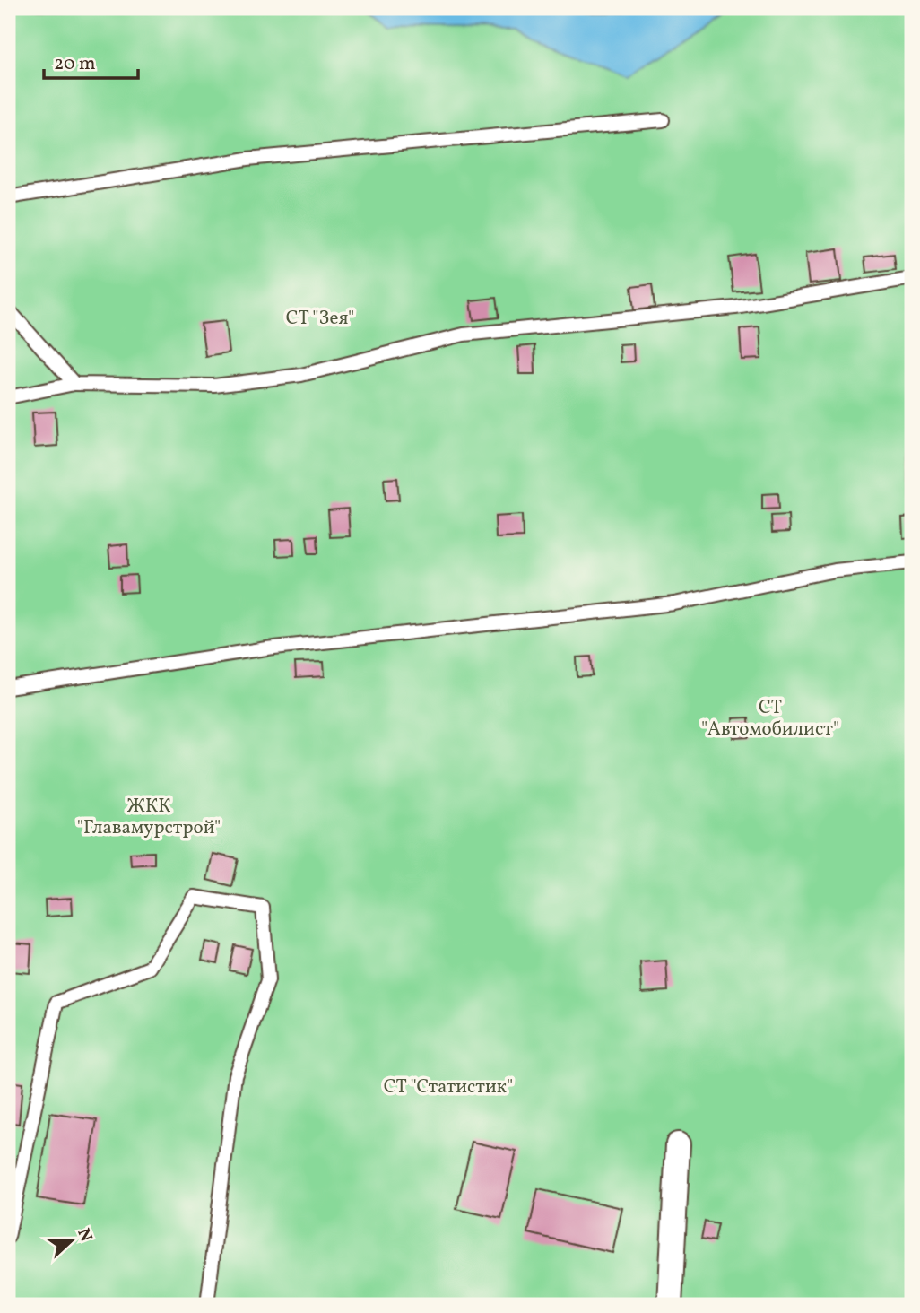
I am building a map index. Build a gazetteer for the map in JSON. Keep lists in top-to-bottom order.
{
  "parks": [
    "СТ \"Зея\"",
    "СТ \"Автомобилист\"",
    "ЖКК \"Главамурстрой\"",
    "СТ \"Статистик\""
  ],
  "scale_bar": "20 m",
  "north": "right"
}
